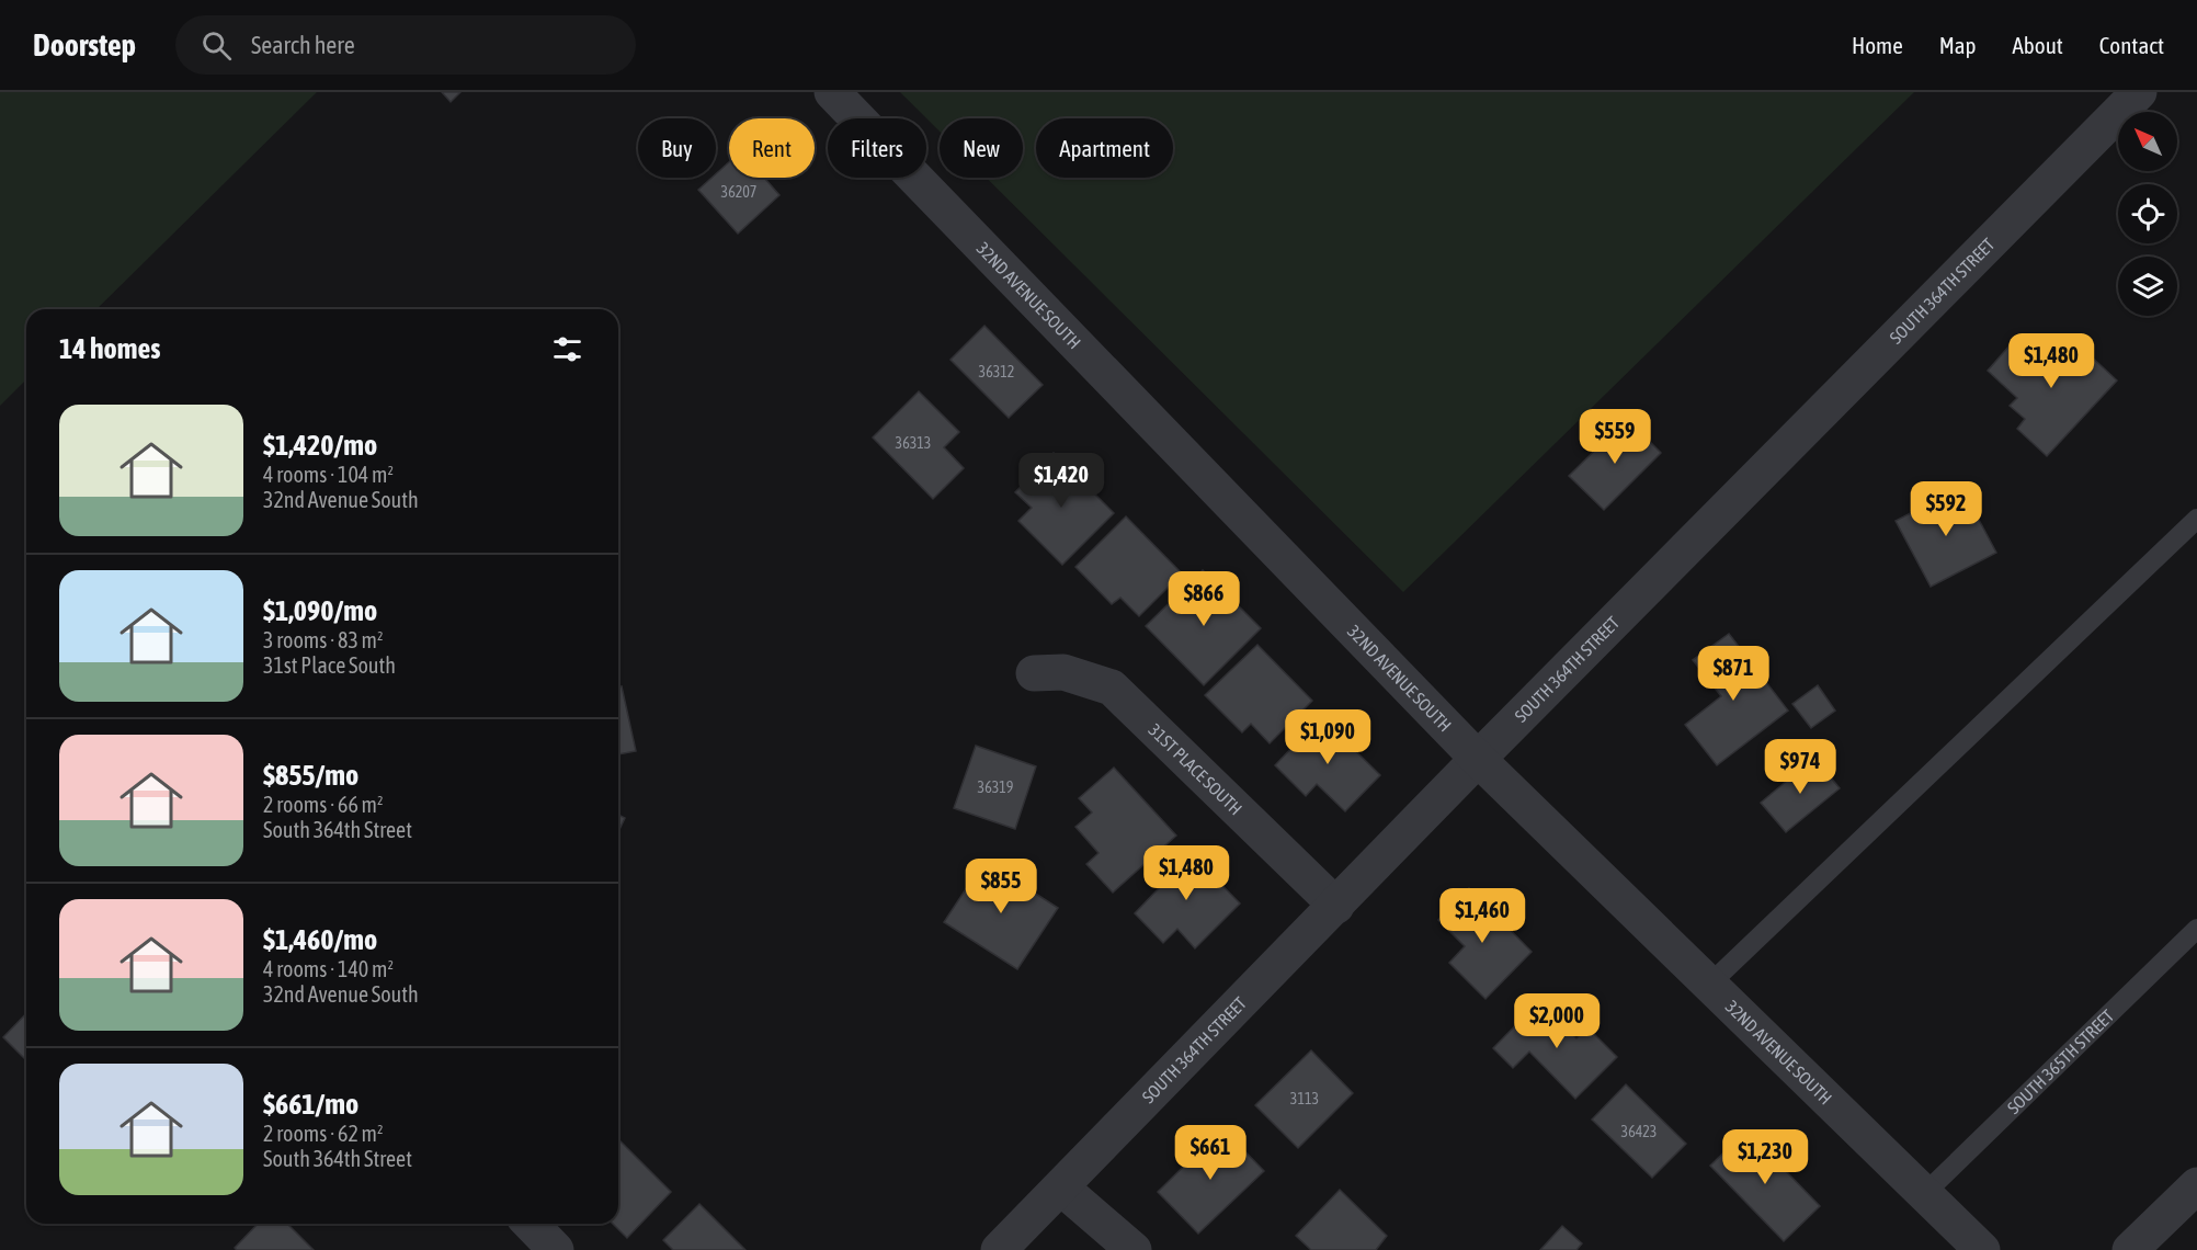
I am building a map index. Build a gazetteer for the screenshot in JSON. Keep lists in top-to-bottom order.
{
  "streets": {
    "street": ["SOUTH 364TH STREET", "32ND AVENUE SOUTH", "31ST PLACE SOUTH"],
    "lane": ["SOUTH 365TH STREET"]
  },
  "crossings": [
    ["SOUTH 364TH STREET", "32ND AVENUE SOUTH"],
    ["SOUTH 364TH STREET", "31ST PLACE SOUTH"],
    ["32ND AVENUE SOUTH", "SOUTH 365TH STREET"]
  ],
  "house_numbers": [
    "36207",
    "36312",
    "36313",
    "36319",
    "3113",
    "36423"
  ],
  "north": "top left",
  "page": {
    "header": "Doorstep",
    "search": "Search here",
    "nav": [
      "Home",
      "Map",
      "About",
      "Contact"
    ],
    "chip": [
      "Buy",
      "Rent",
      "Filters",
      "New",
      "Apartment"
    ],
    "heading": "14 homes",
    "price": [
      "$1,480",
      "$559",
      "$1,420",
      "$592",
      "$866",
      "$871",
      "$1,090",
      "$974",
      "$1,480",
      "$855",
      "$1,460",
      "$2,000",
      "$661",
      "$1,230"
    ],
    "list": [
      {
        "name": "$1,420/mo",
        "note": "4 rooms · 104 m² · 32nd Avenue South"
      },
      {
        "name": "$1,090/mo",
        "note": "3 rooms · 83 m² · 31st Place South"
      },
      {
        "name": "$855/mo",
        "note": "2 rooms · 66 m² · South 364th Street"
      },
      {
        "name": "$1,460/mo",
        "note": "4 rooms · 140 m² · 32nd Avenue South"
      },
      {
        "name": "$661/mo",
        "note": "2 rooms · 62 m² · South 364th Street"
      }
    ]
  }
}
